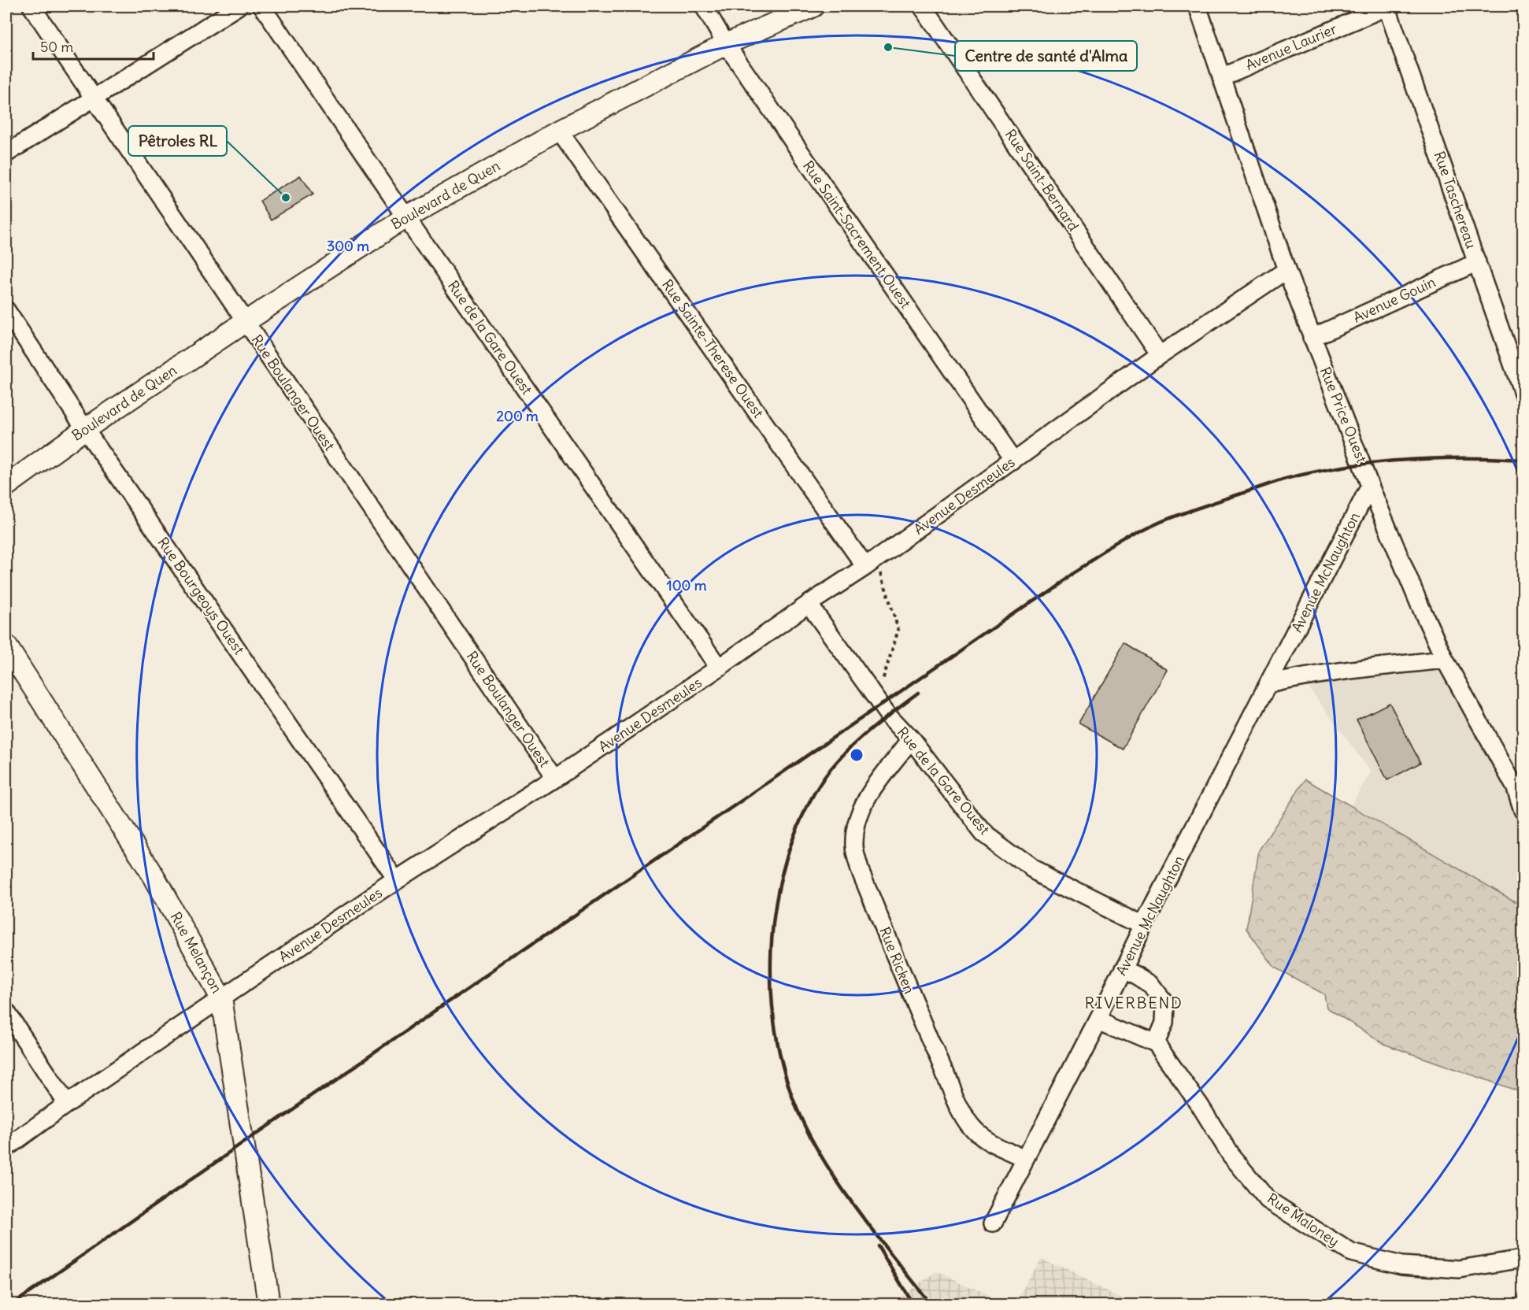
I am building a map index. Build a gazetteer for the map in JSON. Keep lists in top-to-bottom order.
{
  "streets": {
    "street": [
      "Avenue Laurier",
      "Rue Saint-Bernard",
      "Boulevard de Quen",
      "Rue Taschereau",
      "Rue Saint-Sacrement Ouest",
      "Avenue Gouin",
      "Rue de la Gare Ouest",
      "Rue Sainte-Therese Ouest",
      "Rue Boulanger Ouest",
      "Rue Price Ouest",
      "Avenue Desmeules",
      "Avenue McNaughton",
      "Rue Bourgeoys Ouest",
      "Rue Melançon",
      "Rue Ricken",
      "Rue Maloney"
    ]
  },
  "crossings": [
    ["Avenue Laurier", "Rue Taschereau"],
    ["Avenue Laurier", "Rue Price Ouest"],
    ["Rue Saint-Bernard", "Avenue Desmeules"],
    ["Boulevard de Quen", "Rue Saint-Sacrement Ouest"],
    ["Boulevard de Quen", "Rue de la Gare Ouest"],
    ["Boulevard de Quen", "Rue Sainte-Therese Ouest"],
    ["Boulevard de Quen", "Rue Boulanger Ouest"],
    ["Boulevard de Quen", "Rue Bourgeoys Ouest"],
    ["Rue Taschereau", "Avenue Gouin"],
    ["Rue Saint-Sacrement Ouest", "Avenue Desmeules"],
    ["Avenue Gouin", "Rue Price Ouest"],
    ["Rue de la Gare Ouest", "Avenue Desmeules"],
    ["Rue de la Gare Ouest", "Avenue McNaughton"],
    ["Rue de la Gare Ouest", "Rue Ricken"],
    ["Rue Sainte-Therese Ouest", "Avenue Desmeules"],
    ["Rue Boulanger Ouest", "Avenue Desmeules"],
    ["Rue Price Ouest", "Avenue Desmeules"],
    ["Rue Price Ouest", "Avenue McNaughton"],
    ["Avenue Desmeules", "Rue Bourgeoys Ouest"],
    ["Avenue Desmeules", "Rue Melançon"],
    ["Avenue McNaughton", "Rue Ricken"]
  ],
  "districts": ["RIVERBEND"],
  "places": ["Centre de santé d'Alma", "Pêtroles RL"],
  "scale_bar": "50 m",
  "rings": ["300 m", "200 m", "100 m"]
}
